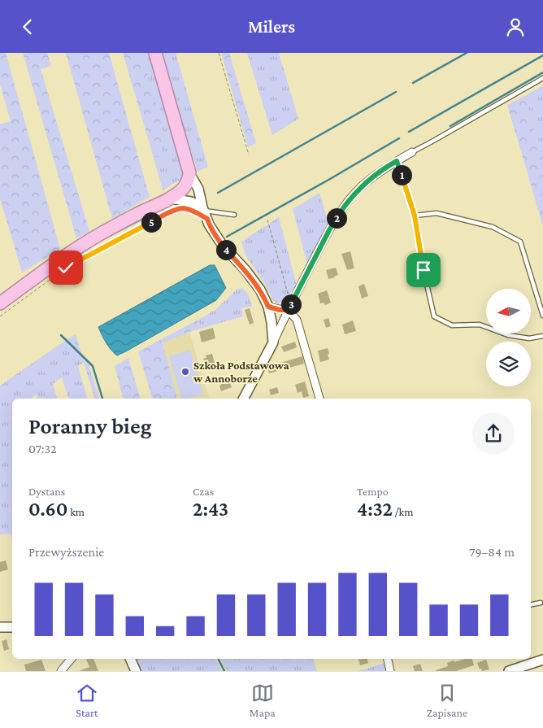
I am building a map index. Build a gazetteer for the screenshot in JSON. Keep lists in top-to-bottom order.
{
  "places": ["Szkoła Podstawowa w Annoborze"],
  "north": "left",
  "page": {
    "header": "Milers",
    "pins": [
      "1",
      "2",
      "5",
      "4",
      "3"
    ],
    "heading": ["Poranny bieg", "07:32"],
    "stats": [
      ["Dystans", "0.60 km"],
      ["Czas", "2:43"],
      ["Tempo", "4:32 /km"]
    ],
    "chart": ["Przewyższenie", "79–84 m"],
    "tabs": ["Start", "Mapa", "Zapisane"]
  }
}
